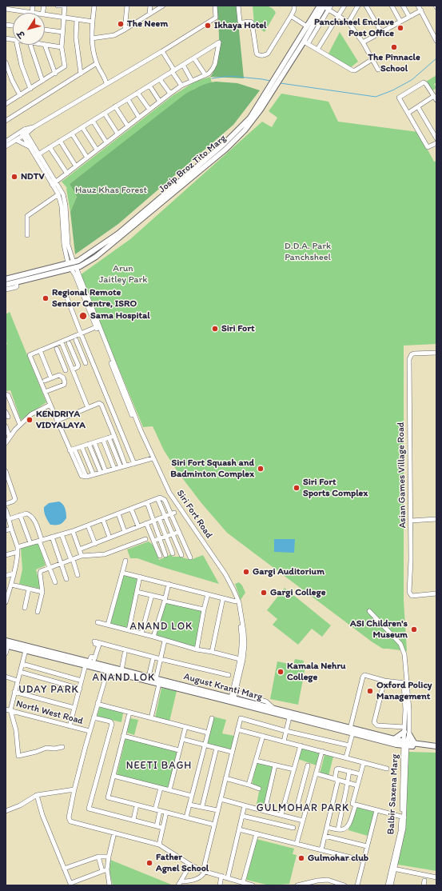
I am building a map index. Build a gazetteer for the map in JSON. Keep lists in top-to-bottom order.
{
  "streets": {
    "main road": ["Josip Broz Tito Marg", "August Kranti Marg"],
    "street": [
      "Asian Games Village Road",
      "Siri Fort Road",
      "North West Road",
      "Balbir Saxena Marg"
    ]
  },
  "crossings": [
    ["Josip Broz Tito Marg", "Siri Fort Road"],
    ["Siri Fort Road", "August Kranti Marg"],
    ["August Kranti Marg", "Balbir Saxena Marg"]
  ],
  "districts": [
    "ANAND LOK",
    "ANAND LOK",
    "UDAY PARK",
    "NEETI BAGH",
    "GULMOHAR PARK"
  ],
  "parks": ["Hauz Khas Forest", "D.D.A. Park Panchsheel", "Arun Jaitley Park"],
  "places": [
    "The Neem",
    "Ikhaya Hotel",
    "Panchsheel Enclave Post Office",
    "The Pinnacle School",
    "NDTV",
    "Regional Remote Sensor Centre, ISRO",
    "Sama Hospital",
    "Siri Fort",
    "KENDRIYA VIDYALAYA",
    "Siri Fort Squash and Badminton Complex",
    "Siri Fort Sports Complex",
    "Gargi Auditorium",
    "Gargi College",
    "ASI Children's Museum",
    "Kamala Nehru College",
    "Oxford Policy Management",
    "Gulmohar club",
    "Father Agnel School"
  ],
  "north": "bottom left"
}
